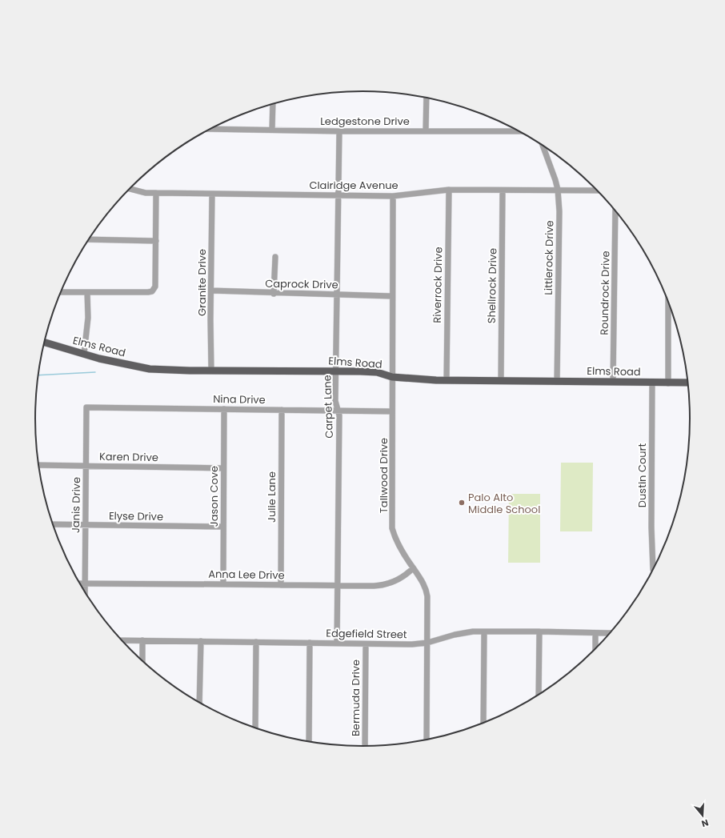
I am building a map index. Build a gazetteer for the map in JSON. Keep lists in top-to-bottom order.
{
  "streets": {
    "main road": ["Elms Road"],
    "street": [
      "Ledgestone Drive",
      "Clairidge Avenue",
      "Littlerock Drive",
      "Granite Drive",
      "Caprock Drive",
      "Riverrock Drive",
      "Shellrock Drive",
      "Roundrock Drive",
      "Nina Drive",
      "Carpet Lane",
      "Karen Drive",
      "Tallwood Drive",
      "Dustin Court",
      "Jason Cove",
      "Julie Lane",
      "Janis Drive",
      "Elyse Drive",
      "Anna Lee Drive",
      "Edgefield Street",
      "Bermuda Drive"
    ]
  },
  "crossings": [
    ["Ledgestone Drive", "Carpet Lane"],
    ["Clairidge Avenue", "Littlerock Drive"],
    ["Clairidge Avenue", "Granite Drive"],
    ["Clairidge Avenue", "Riverrock Drive"],
    ["Clairidge Avenue", "Shellrock Drive"],
    ["Clairidge Avenue", "Carpet Lane"],
    ["Clairidge Avenue", "Tallwood Drive"],
    ["Littlerock Drive", "Elms Road"],
    ["Granite Drive", "Caprock Drive"],
    ["Granite Drive", "Elms Road"],
    ["Caprock Drive", "Carpet Lane"],
    ["Caprock Drive", "Tallwood Drive"],
    ["Riverrock Drive", "Elms Road"],
    ["Shellrock Drive", "Elms Road"],
    ["Roundrock Drive", "Elms Road"],
    ["Elms Road", "Carpet Lane"],
    ["Elms Road", "Tallwood Drive"],
    ["Elms Road", "Dustin Court"],
    ["Nina Drive", "Carpet Lane"],
    ["Nina Drive", "Tallwood Drive"],
    ["Nina Drive", "Jason Cove"],
    ["Nina Drive", "Julie Lane"],
    ["Nina Drive", "Janis Drive"],
    ["Carpet Lane", "Anna Lee Drive"],
    ["Carpet Lane", "Edgefield Street"],
    ["Karen Drive", "Jason Cove"],
    ["Karen Drive", "Janis Drive"],
    ["Tallwood Drive", "Anna Lee Drive"],
    ["Tallwood Drive", "Edgefield Street"],
    ["Jason Cove", "Elyse Drive"],
    ["Jason Cove", "Anna Lee Drive"],
    ["Julie Lane", "Anna Lee Drive"],
    ["Janis Drive", "Elyse Drive"],
    ["Janis Drive", "Anna Lee Drive"],
    ["Edgefield Street", "Bermuda Drive"]
  ],
  "places": ["Palo Alto Middle School"],
  "north": "bottom"
}
